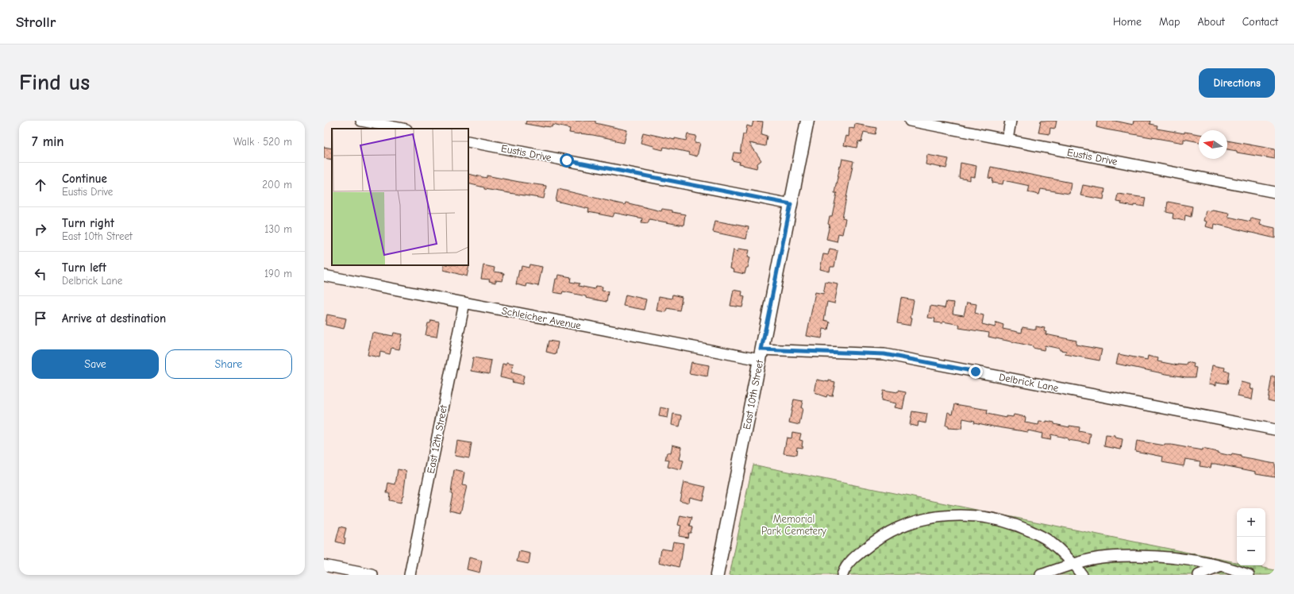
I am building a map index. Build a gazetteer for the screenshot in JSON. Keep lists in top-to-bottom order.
{
  "streets": {
    "main road": ["East 10th Street"],
    "street": [
      "Eustis Drive",
      "Schleicher Avenue",
      "Delbrick Lane",
      "East 12th Street"
    ]
  },
  "crossings": [
    ["Eustis Drive", "East 10th Street"],
    ["Schleicher Avenue", "Delbrick Lane"],
    ["Schleicher Avenue", "East 10th Street"],
    ["Schleicher Avenue", "East 12th Street"],
    ["Delbrick Lane", "East 10th Street"]
  ],
  "parks": ["Memorial Park Cemetery"],
  "north": "left",
  "page": {
    "header": "Strollr",
    "nav": [
      "Home",
      "Map",
      "About",
      "Contact"
    ],
    "buttons": [
      "Directions",
      ["Save", "Share"]
    ],
    "title": "Find us",
    "heading": ["7 min", "Walk · 520 m"],
    "list": [
      ["Continue", "Eustis Drive", "200 m"],
      ["Turn right", "East 10th Street", "130 m"],
      ["Turn left", "Delbrick Lane", "190 m"],
      "Arrive at destination"
    ],
    "map_buttons": ["+", "−"]
  }
}
